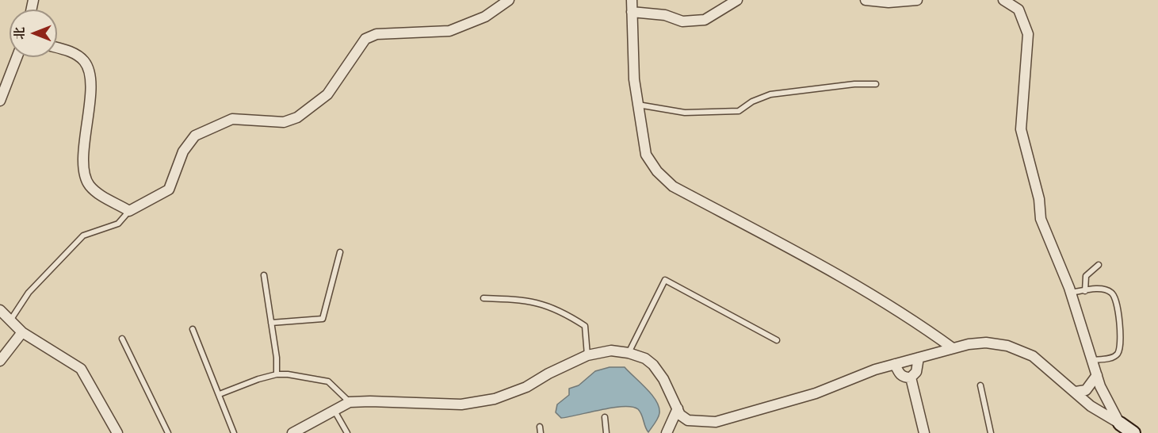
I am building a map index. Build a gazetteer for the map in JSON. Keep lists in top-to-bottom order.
{
  "north": "left"
}
